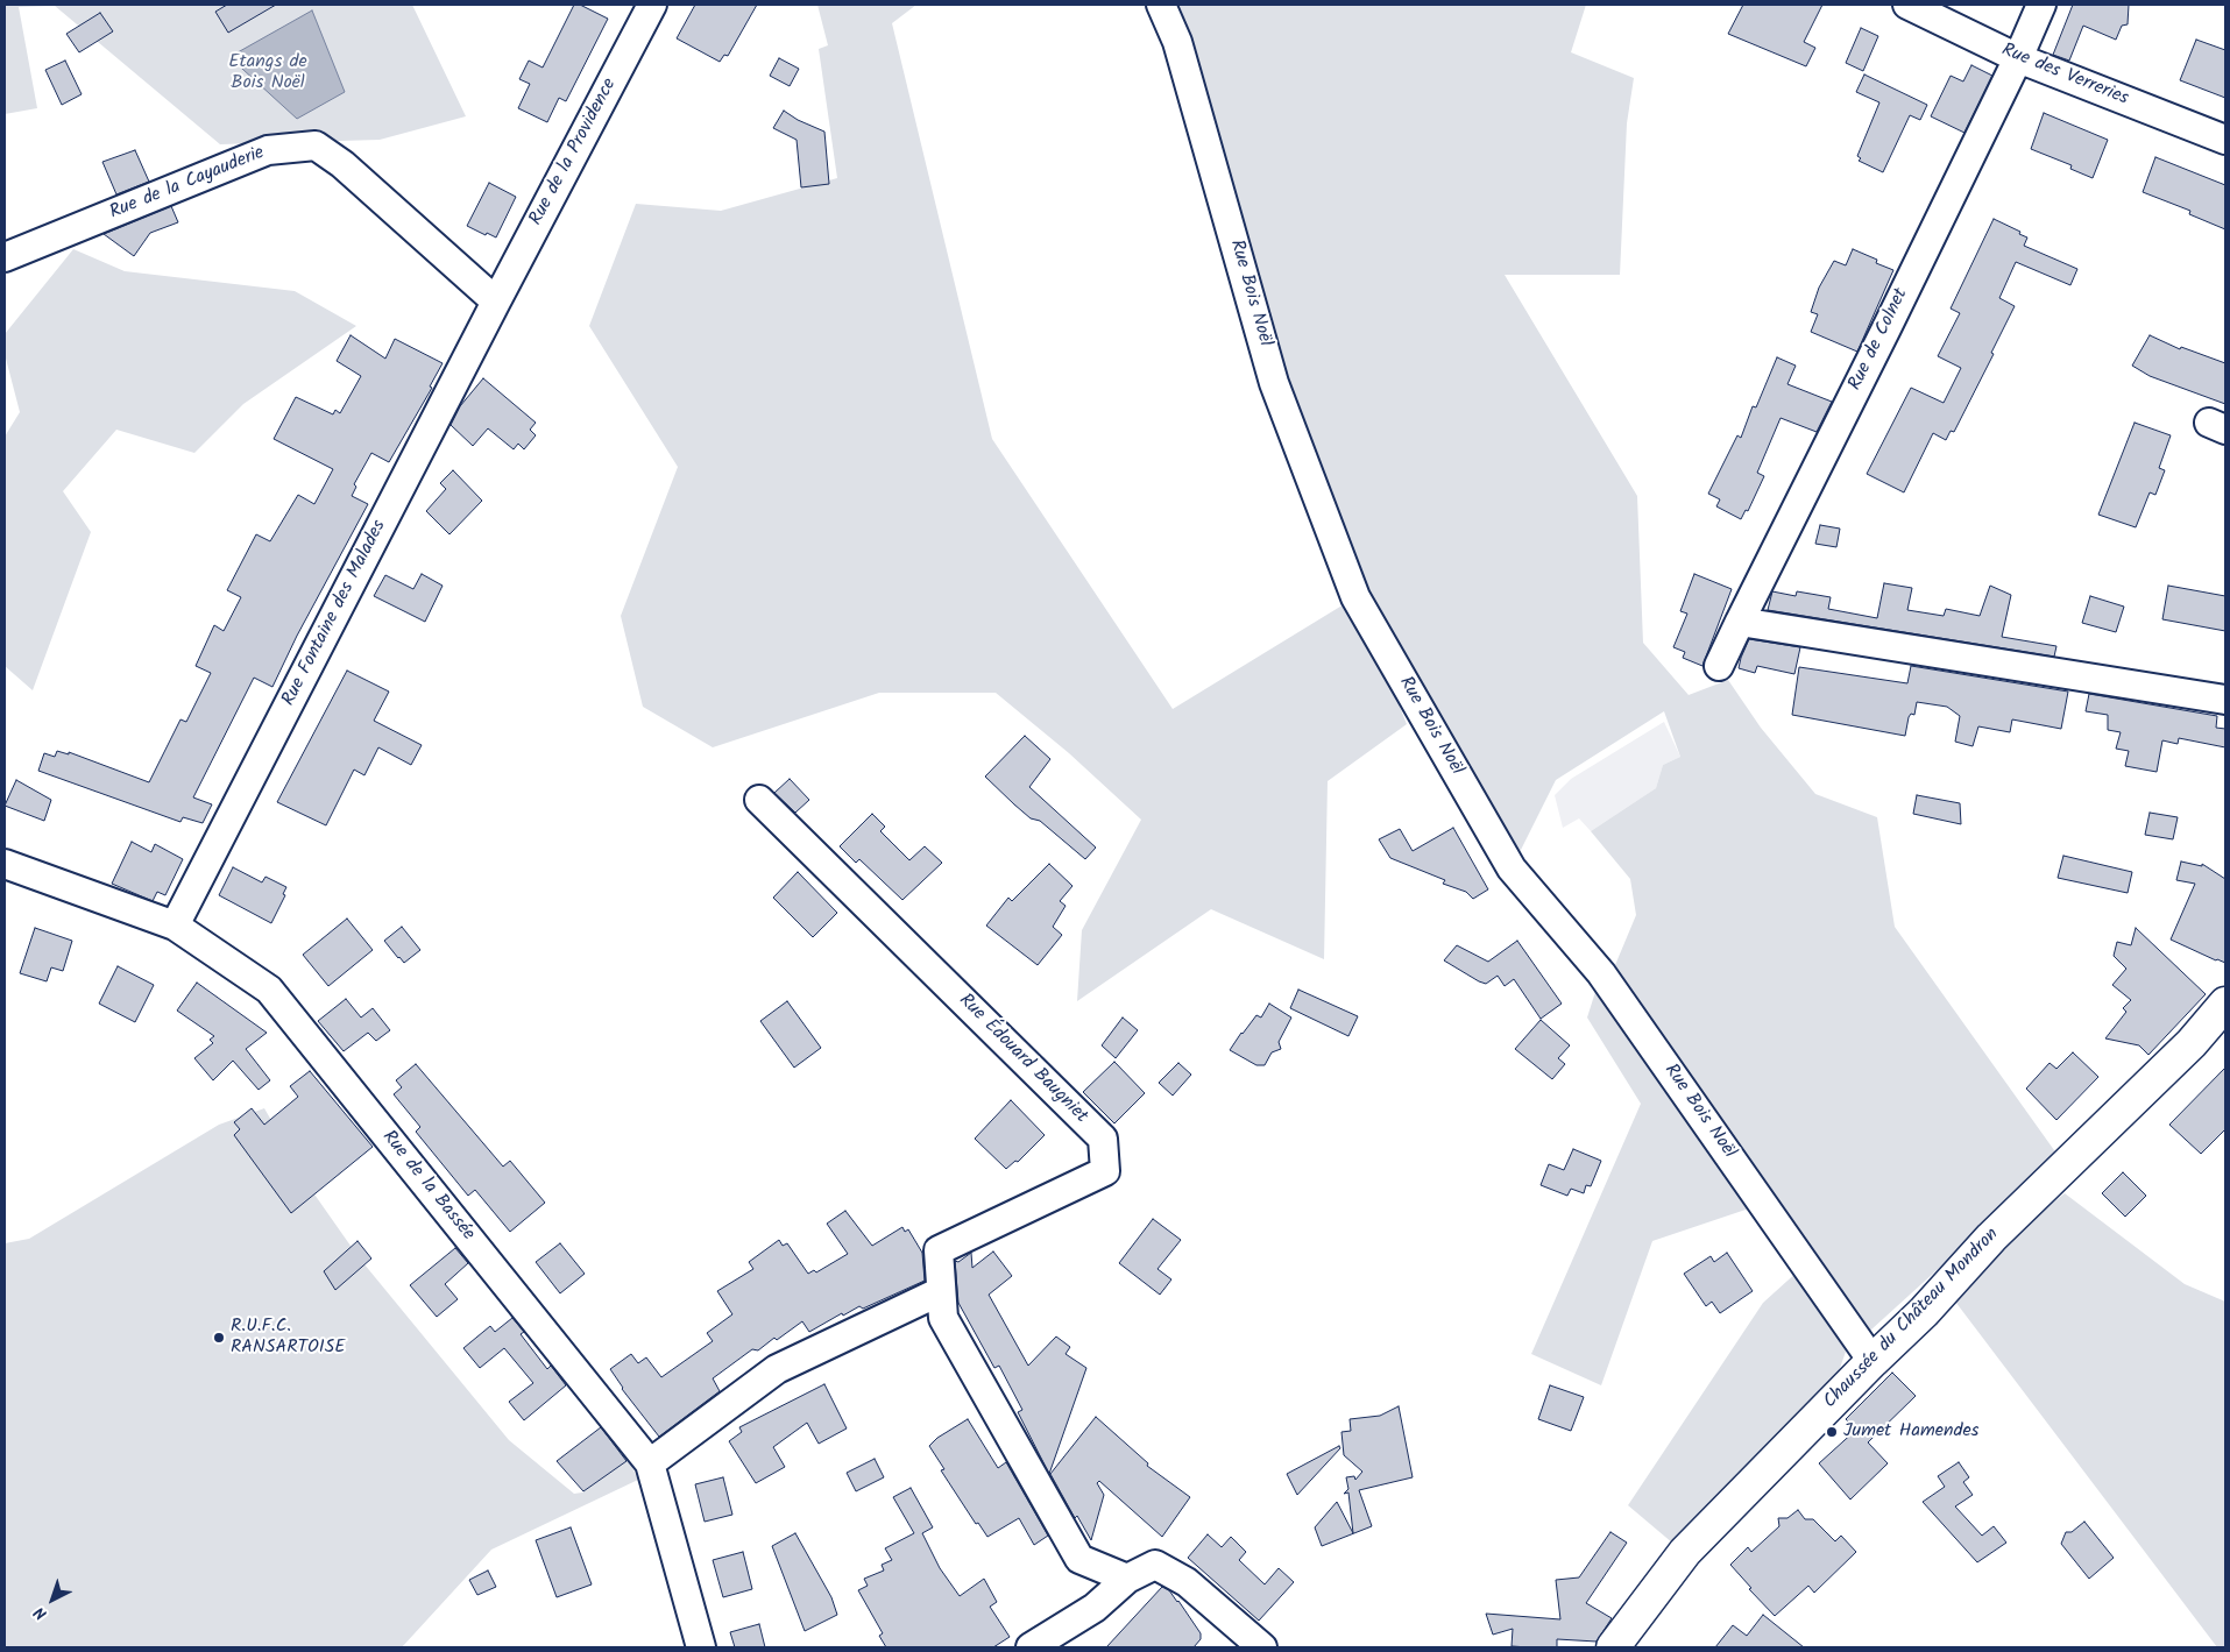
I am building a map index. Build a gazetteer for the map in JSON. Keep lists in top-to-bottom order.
{
  "streets": {
    "main road": ["Chaussée du Château Mondron"],
    "street": [
      "Rue des Verreries",
      "Rue de la Providence",
      "Rue de la Cayauderie",
      "Rue Bois Noël",
      "Rue de Colnet",
      "Rue Fontaine des Malades",
      "Rue Édouard Baugniet",
      "Rue de la Bassée"
    ]
  },
  "crossings": [
    ["Rue des Verreries", "Rue de Colnet"],
    ["Rue de la Providence", "Rue de la Cayauderie"],
    ["Rue de la Providence", "Rue Fontaine des Malades"],
    ["Rue de la Cayauderie", "Rue Fontaine des Malades"],
    ["Rue Bois Noël", "Chaussée du Château Mondron"],
    ["Rue Fontaine des Malades", "Rue de la Bassée"]
  ],
  "parks": ["Etangs de Bois Noël"],
  "places": ["R.U.F.C. RANSARTOISE", "Jumet Hamendes"],
  "north": "bottom left"
}
